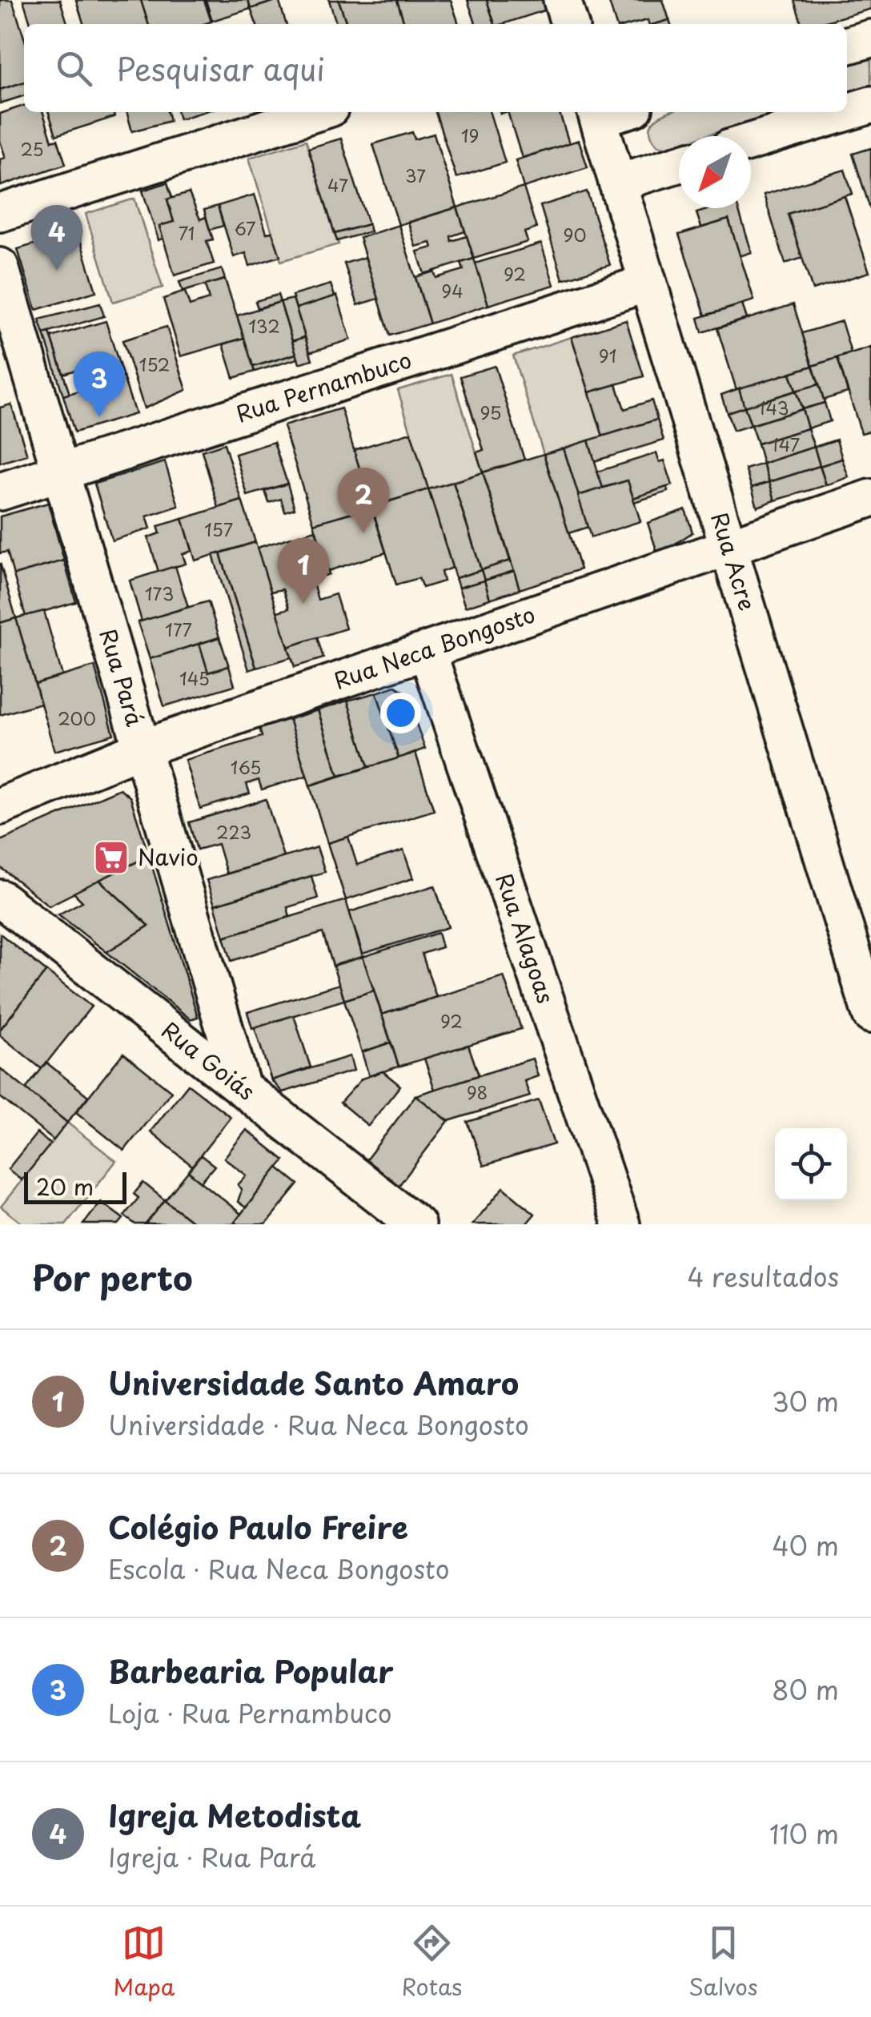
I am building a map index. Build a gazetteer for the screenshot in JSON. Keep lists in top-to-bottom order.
{
  "streets": {
    "street": [
      "Rua Pernambuco",
      "Rua Acre",
      "Rua Neca Bongosto",
      "Rua Pará",
      "Rua Alagoas",
      "Rua Goiás"
    ]
  },
  "crossings": [
    ["Rua Pernambuco", "Rua Acre"],
    ["Rua Pernambuco", "Rua Pará"],
    ["Rua Acre", "Rua Neca Bongosto"],
    ["Rua Neca Bongosto", "Rua Pará"],
    ["Rua Neca Bongosto", "Rua Alagoas"],
    ["Rua Pará", "Rua Goiás"]
  ],
  "places": {
    "supermarket": ["Navio"]
  },
  "house_numbers": [
    "19",
    "25",
    "37",
    "47",
    "67",
    "71",
    "90",
    "92",
    "94",
    "132",
    "91",
    "152",
    "143",
    "95",
    "147",
    "157",
    "173",
    "177",
    "145",
    "200",
    "165",
    "223",
    "92",
    "98"
  ],
  "scale_bar": "20 m",
  "north": "bottom left",
  "page": {
    "search": "Pesquisar aqui",
    "pins": [
      "4",
      "3",
      "2",
      "1"
    ],
    "scale": "20 m",
    "heading": ["Por perto", "4 resultados"],
    "list": [
      {
        "mark": "1",
        "name": "Universidade Santo Amaro",
        "note": "Universidade · Rua Neca Bongosto",
        "value": "30 m"
      },
      {
        "mark": "2",
        "name": "Colégio Paulo Freire",
        "note": "Escola · Rua Neca Bongosto",
        "value": "40 m"
      },
      {
        "mark": "3",
        "name": "Barbearia Popular",
        "note": "Loja · Rua Pernambuco",
        "value": "80 m"
      },
      {
        "mark": "4",
        "name": "Igreja Metodista",
        "note": "Igreja · Rua Pará",
        "value": "110 m"
      }
    ],
    "nav": ["Mapa", "Rotas", "Salvos"]
  }
}
